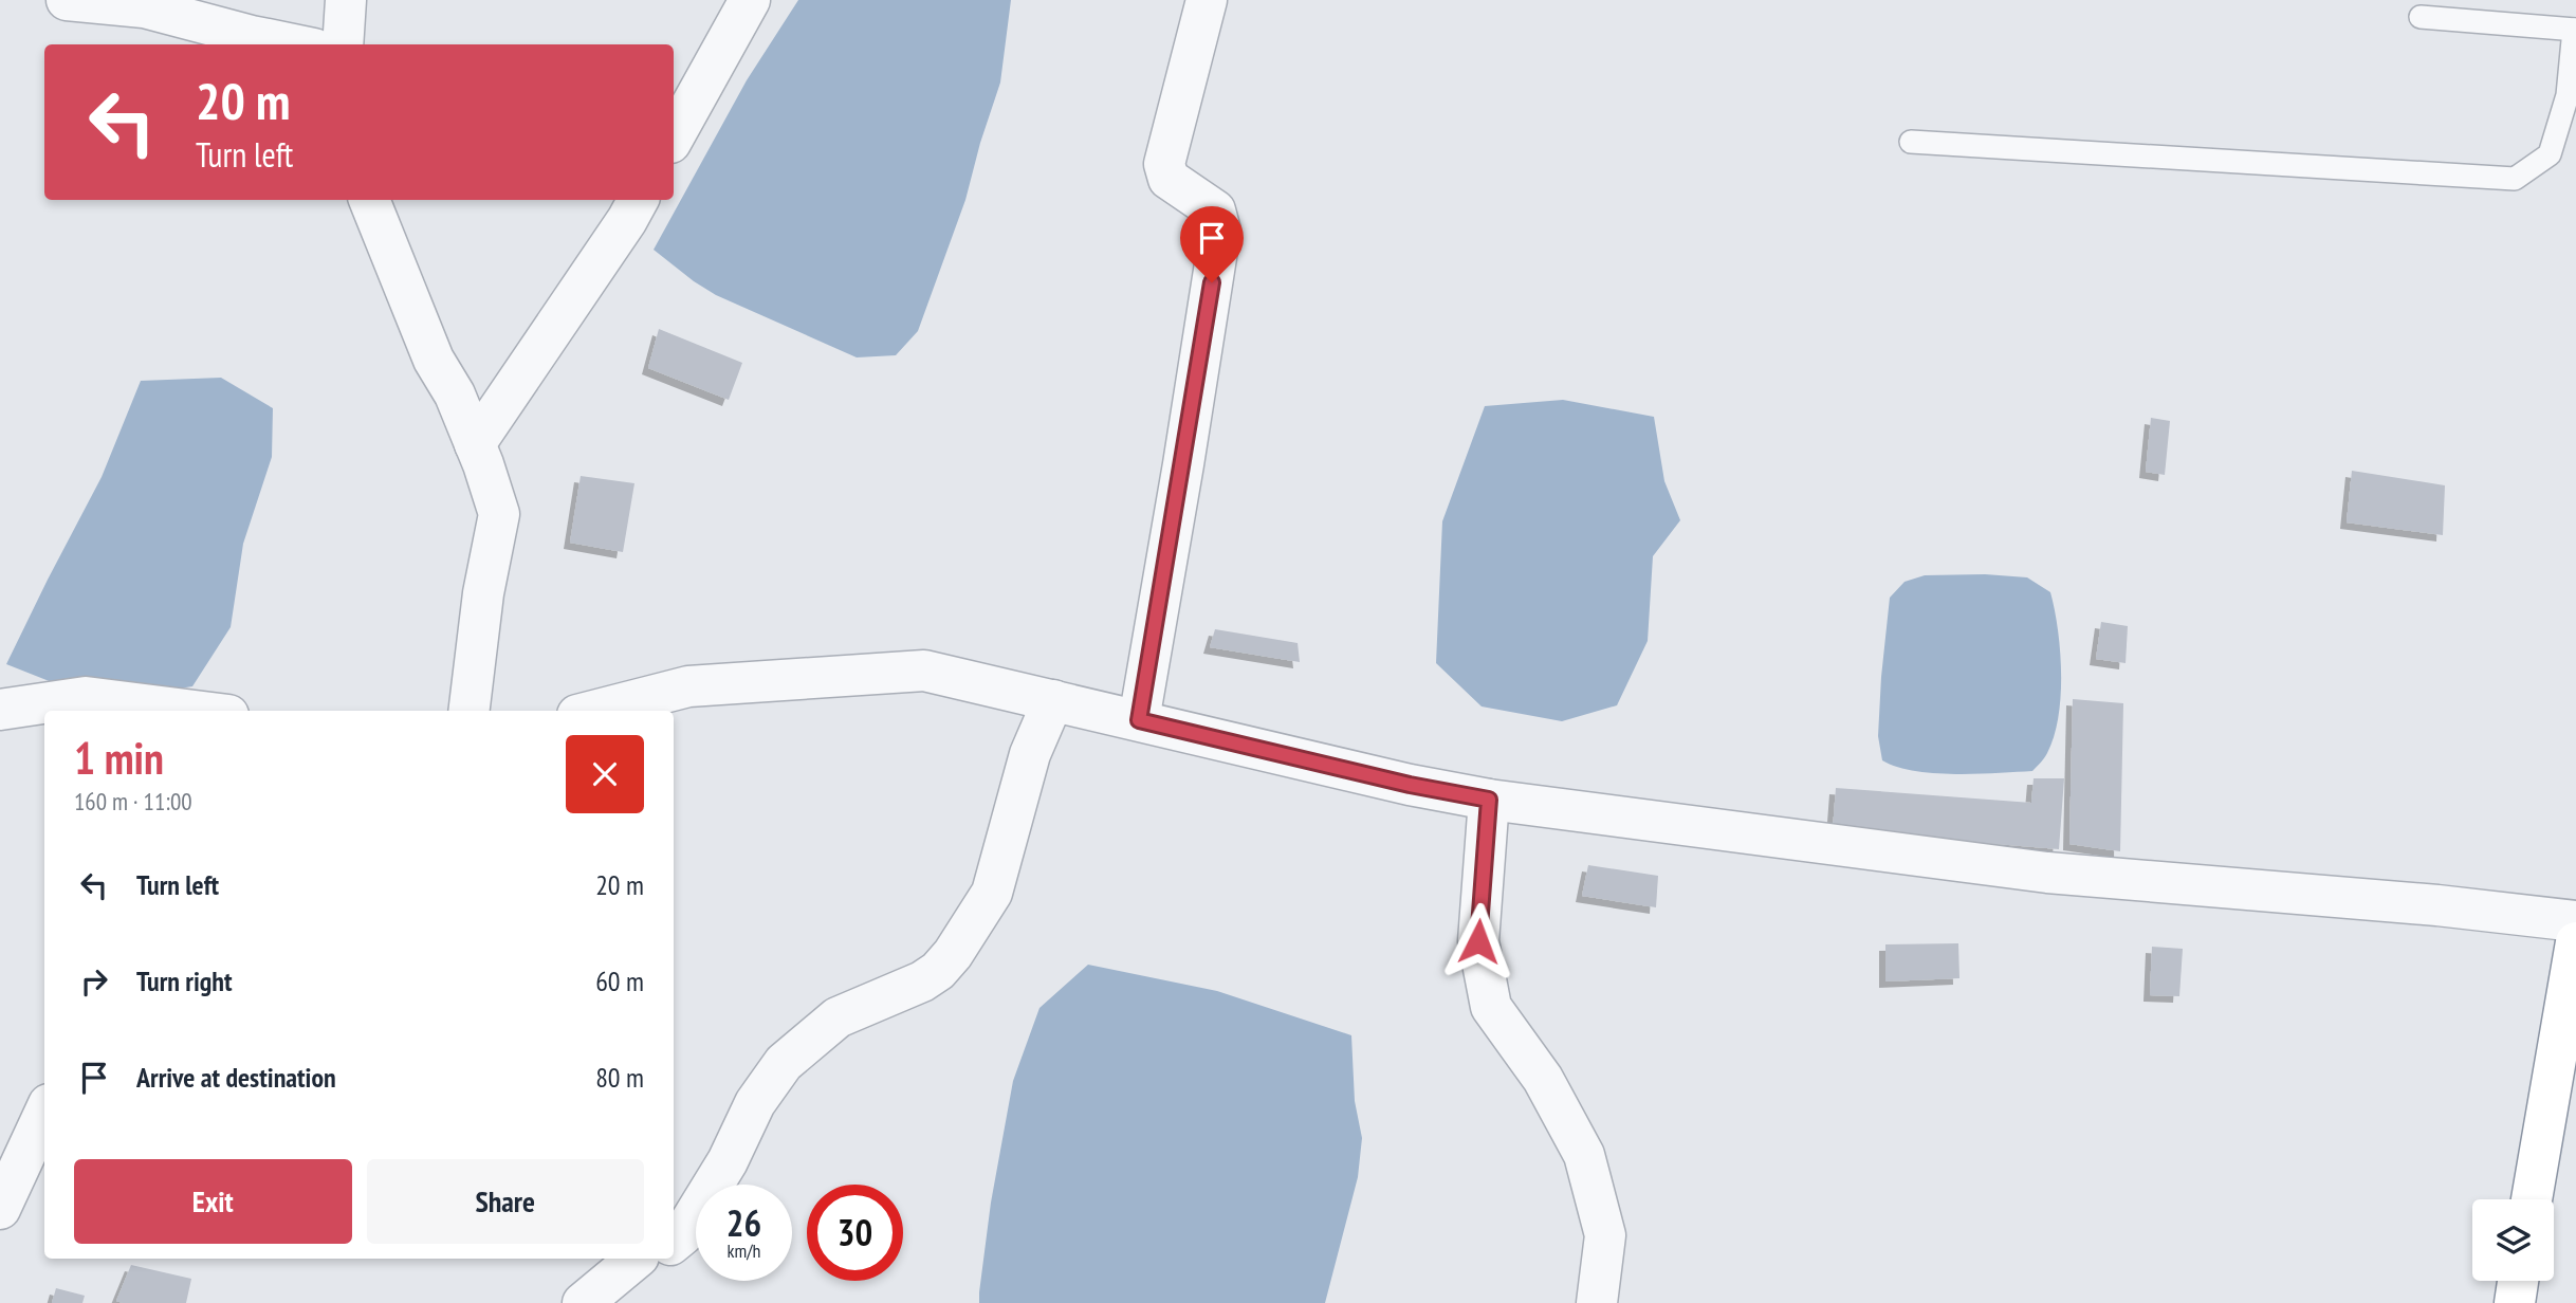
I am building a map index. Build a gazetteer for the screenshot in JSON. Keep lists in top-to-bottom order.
{
  "page": {
    "turn": ["20 m", "Turn left"],
    "heading": ["1 min", "160 m · 11:00"],
    "list": [
      {
        "name": "Turn left",
        "value": "20 m"
      },
      {
        "name": "Turn right",
        "value": "60 m"
      },
      {
        "name": "Arrive at destination",
        "value": "80 m"
      }
    ],
    "buttons": ["Exit", "Share"],
    "speed": "26 km/h",
    "limit": "30"
  }
}
